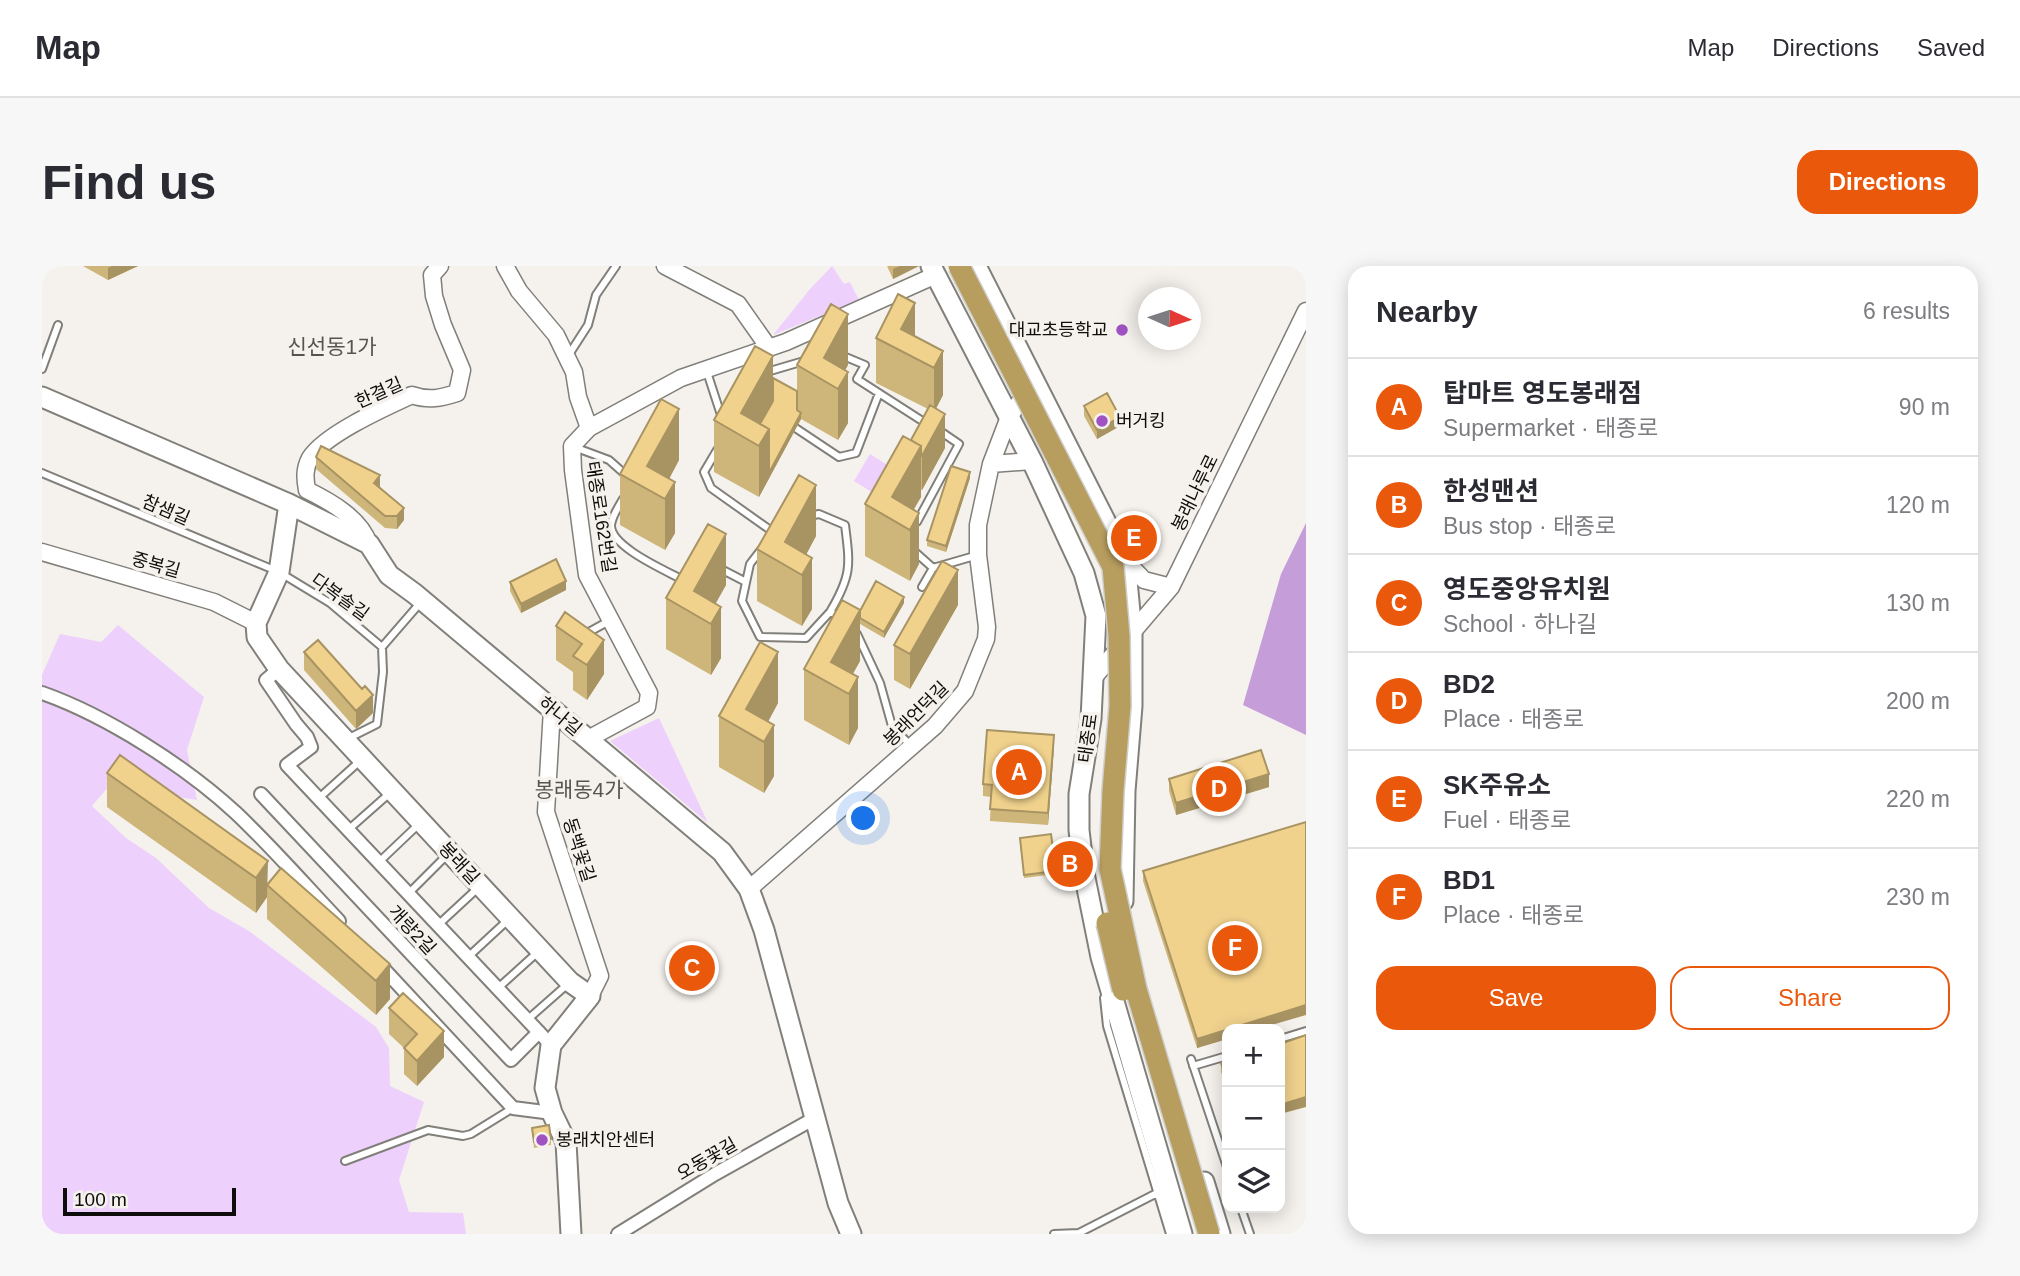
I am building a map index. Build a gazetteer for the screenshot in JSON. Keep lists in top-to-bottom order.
{
  "streets": {
    "main road": ["하나길", "태종로", "봉래길"],
    "street": [
      "한결길",
      "봉래나루로",
      "태종로162번길",
      "중복길",
      "봉래언덕길",
      "동백꽃길",
      "개량2길",
      "오동꽃길"
    ],
    "lane": ["참샘길", "다복솔길"]
  },
  "crossings": [
    ["한결길", "하나길"],
    ["봉래나루로", "태종로"],
    ["참샘길", "다복솔길"],
    ["태종로162번길", "하나길"],
    ["태종로162번길", "태종로"],
    ["중복길", "봉래길"],
    ["봉래언덕길", "하나길"],
    ["봉래언덕길", "태종로"],
    ["하나길", "동백꽃길"],
    ["하나길", "오동꽃길"],
    ["동백꽃길", "봉래길"]
  ],
  "districts": ["신선동1가", "봉래동4가"],
  "places": ["대교초등학교", "버거킹", "봉래치안센터"],
  "scale_bar": "100 m",
  "north": "right",
  "page": {
    "header": "Map",
    "nav": ["Map", "Directions", "Saved"],
    "buttons": [
      "Directions",
      ["Save", "Share"]
    ],
    "title": "Find us",
    "heading": ["Nearby", "6 results"],
    "list": [
      {
        "mark": "A",
        "name": "탑마트 영도봉래점",
        "note": "Supermarket · 태종로",
        "value": "90 m"
      },
      {
        "mark": "B",
        "name": "한성맨션",
        "note": "Bus stop · 태종로",
        "value": "120 m"
      },
      {
        "mark": "C",
        "name": "영도중앙유치원",
        "note": "School · 하나길",
        "value": "130 m"
      },
      {
        "mark": "D",
        "name": "BD2",
        "note": "Place · 태종로",
        "value": "200 m"
      },
      {
        "mark": "E",
        "name": "SK주유소",
        "note": "Fuel · 태종로",
        "value": "220 m"
      },
      {
        "mark": "F",
        "name": "BD1",
        "note": "Place · 태종로",
        "value": "230 m"
      }
    ],
    "pins": [
      "E",
      "A",
      "D",
      "B",
      "F",
      "C"
    ],
    "map_buttons": ["+", "−"],
    "scale": "100 m"
  }
}
